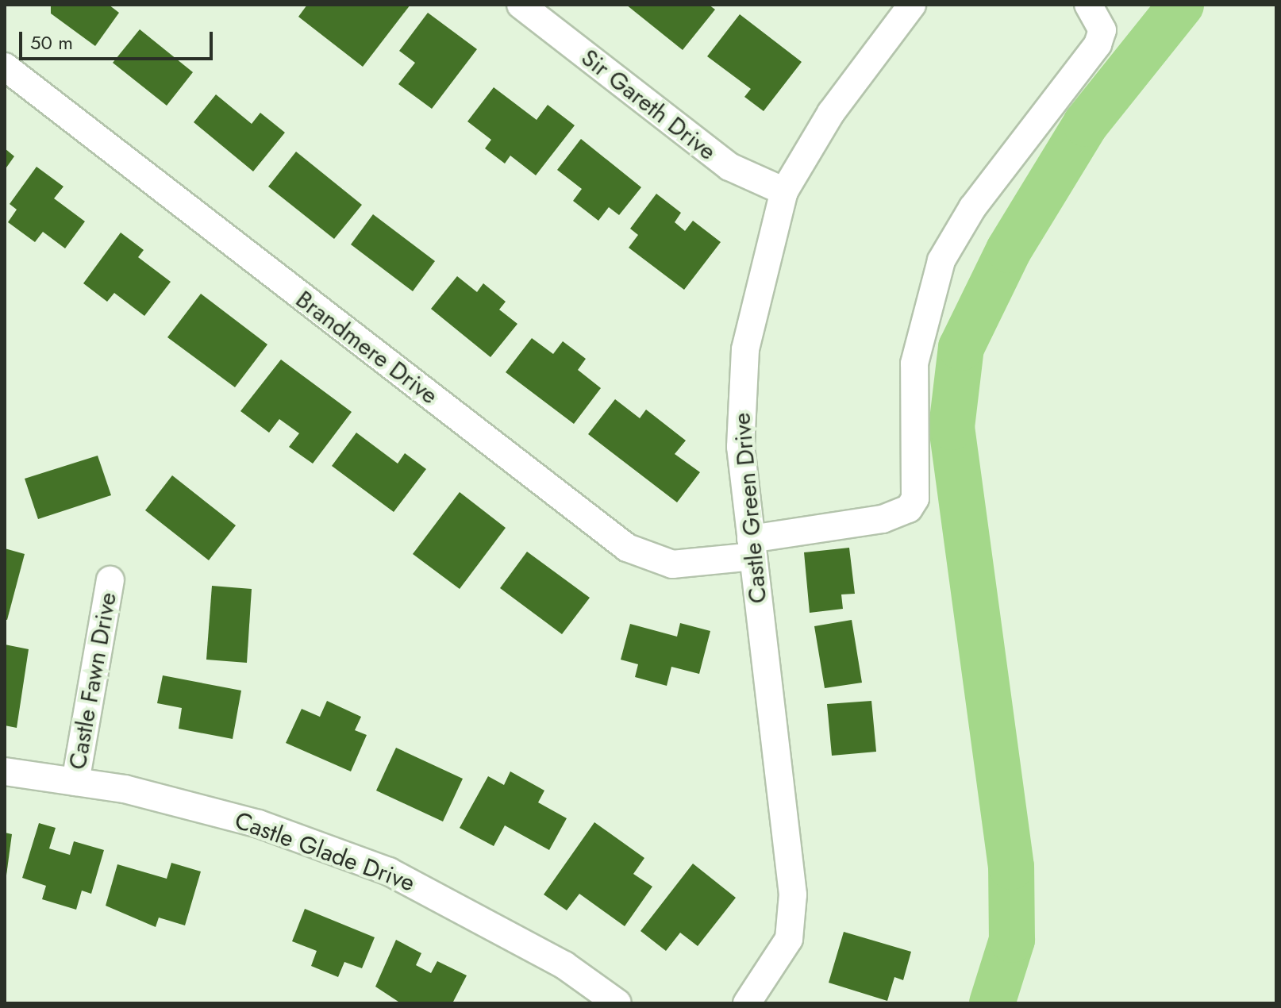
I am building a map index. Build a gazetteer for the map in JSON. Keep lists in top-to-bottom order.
{
  "streets": {
    "street": [
      "Sir Gareth Drive",
      "Brandmere Drive",
      "Castle Green Drive",
      "Castle Fawn Drive",
      "Castle Glade Drive"
    ]
  },
  "crossings": [
    ["Sir Gareth Drive", "Castle Green Drive"],
    ["Brandmere Drive", "Castle Green Drive"],
    ["Castle Fawn Drive", "Castle Glade Drive"]
  ],
  "scale_bar": "50 m"
}
